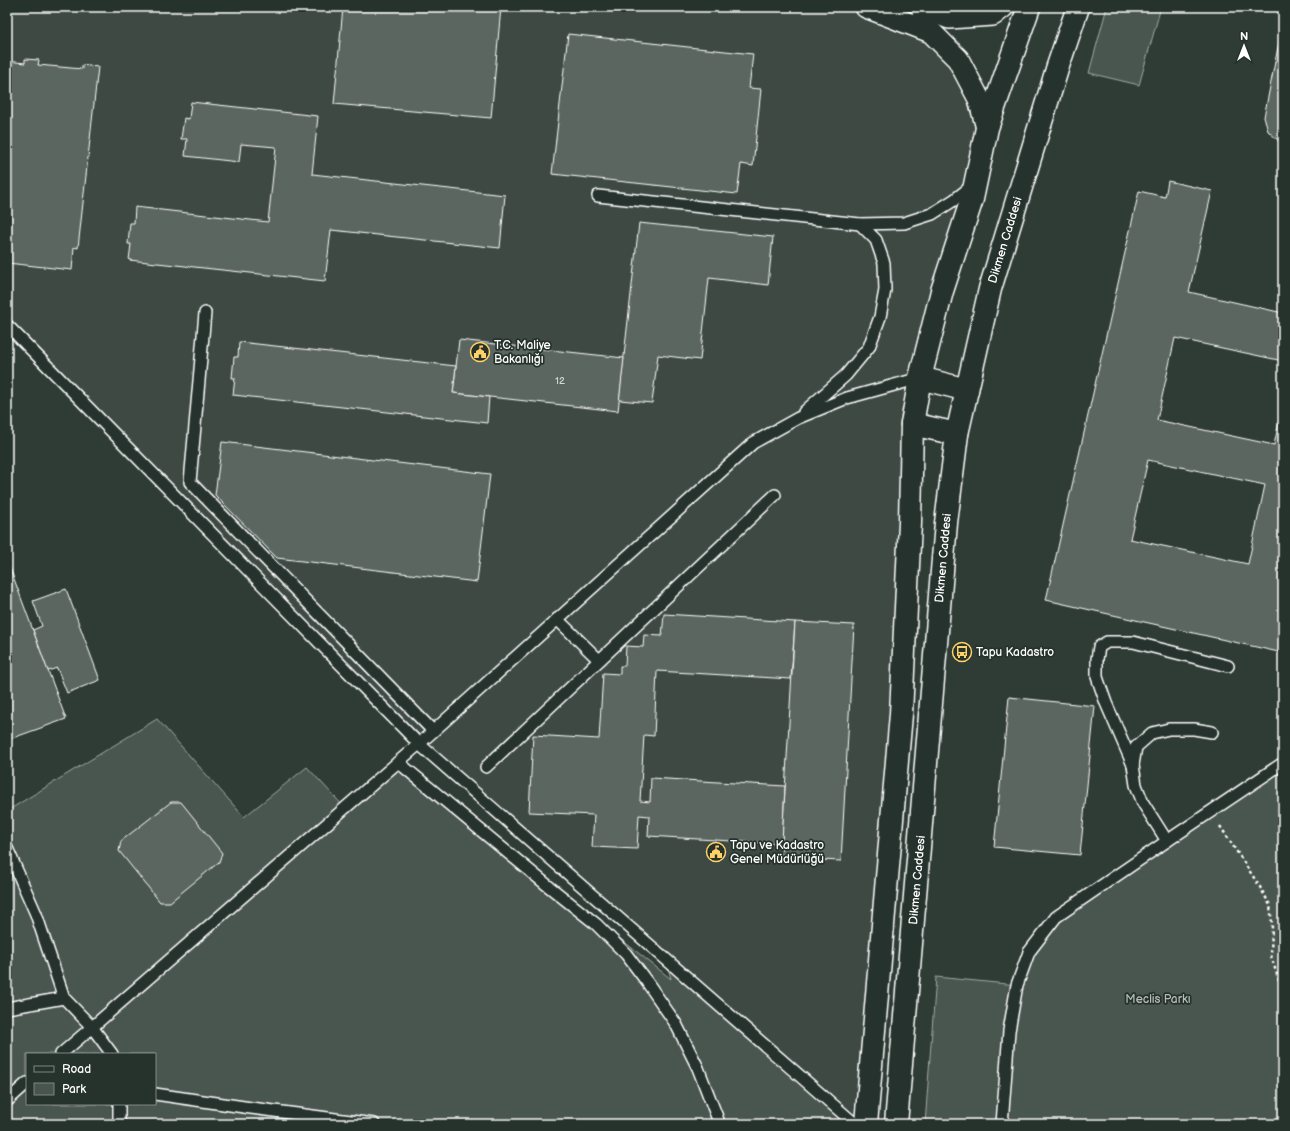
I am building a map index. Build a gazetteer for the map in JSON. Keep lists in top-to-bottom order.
{
  "streets": {
    "main road": ["Dikmen Caddesi"]
  },
  "parks": ["Meclis Parkı"],
  "places": {
    "public building": ["T.C. Maliye Bakanlığı", "Tapu ve Kadastro Genel Müdürlüğü"],
    "bus stop": ["Tapu Kadastro"]
  },
  "house_numbers": ["12"],
  "legend": ["Road", "Park"],
  "north": "top"
}
